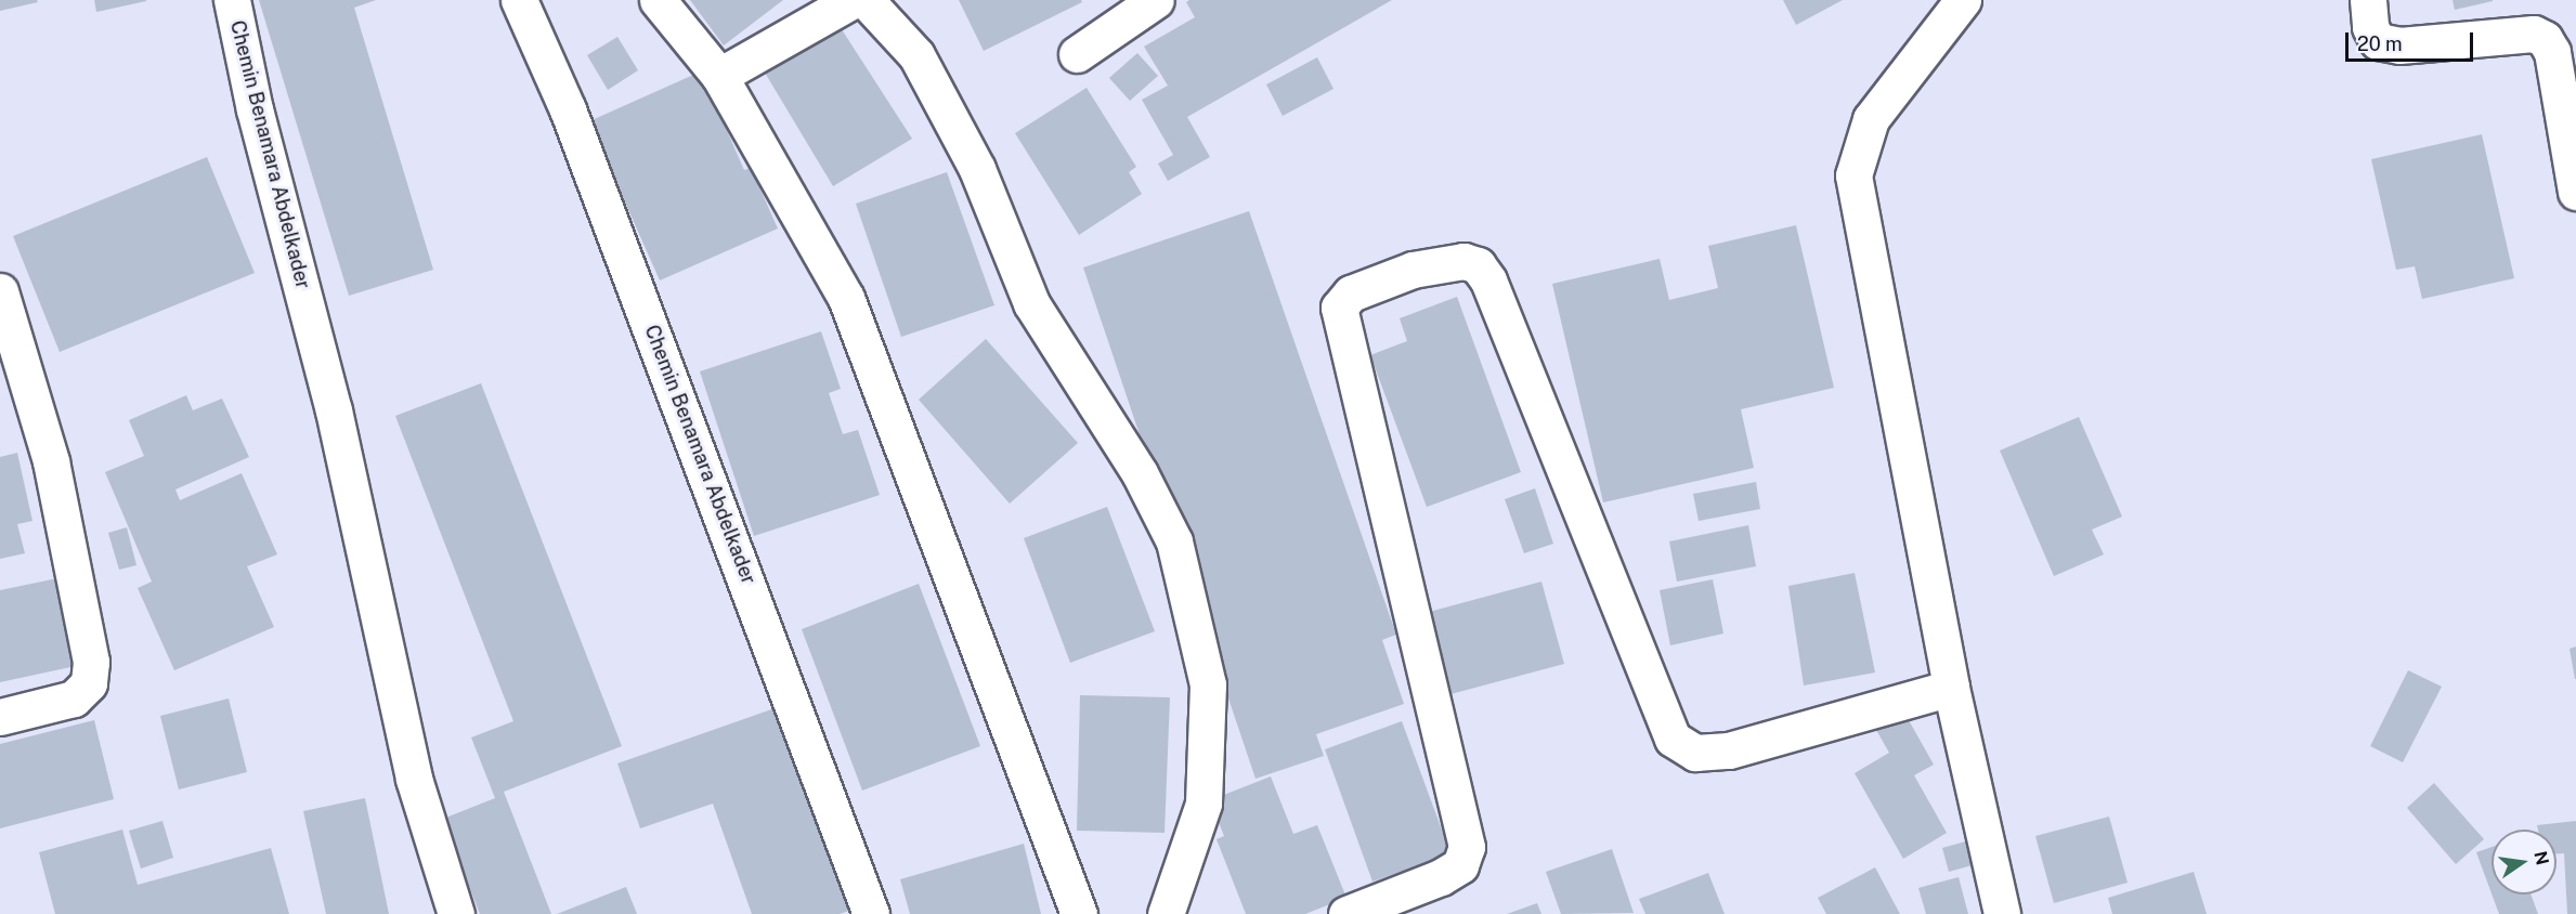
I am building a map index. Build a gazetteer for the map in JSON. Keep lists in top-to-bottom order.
{
  "streets": {
    "street": ["Chemin Benamara Abdelkader"]
  },
  "scale_bar": "20 m",
  "north": "right"
}
